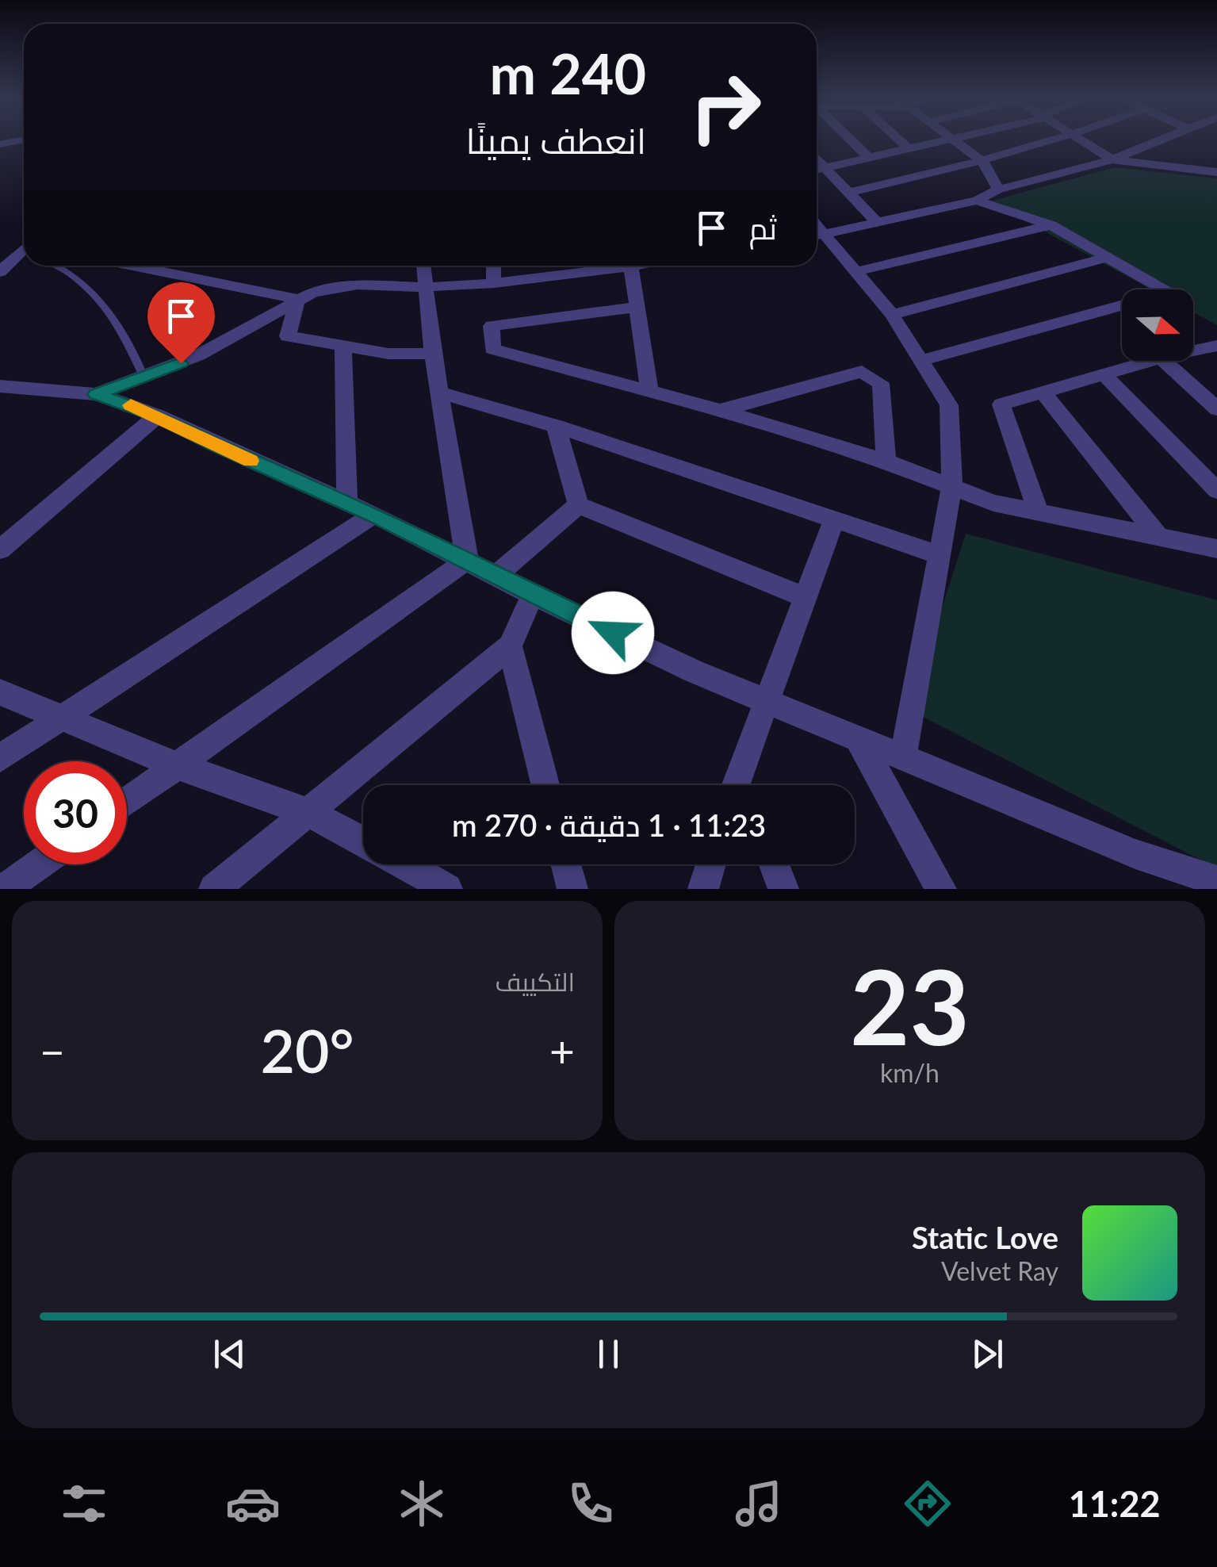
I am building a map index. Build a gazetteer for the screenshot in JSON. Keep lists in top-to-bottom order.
{
  "north": "right",
  "page": {
    "turn": ["240 m", "انعطف يمينًا"],
    "then": "ثم",
    "limit": "30",
    "trip": "11:23 · 1 دقيقة · 270 m",
    "tile": [
      ["23", "km/h"],
      "التكييف"
    ],
    "heat": ["−", "20°", "+"],
    "song": ["Static Love", "Velvet Ray"],
    "tabs": "11:22"
  }
}
